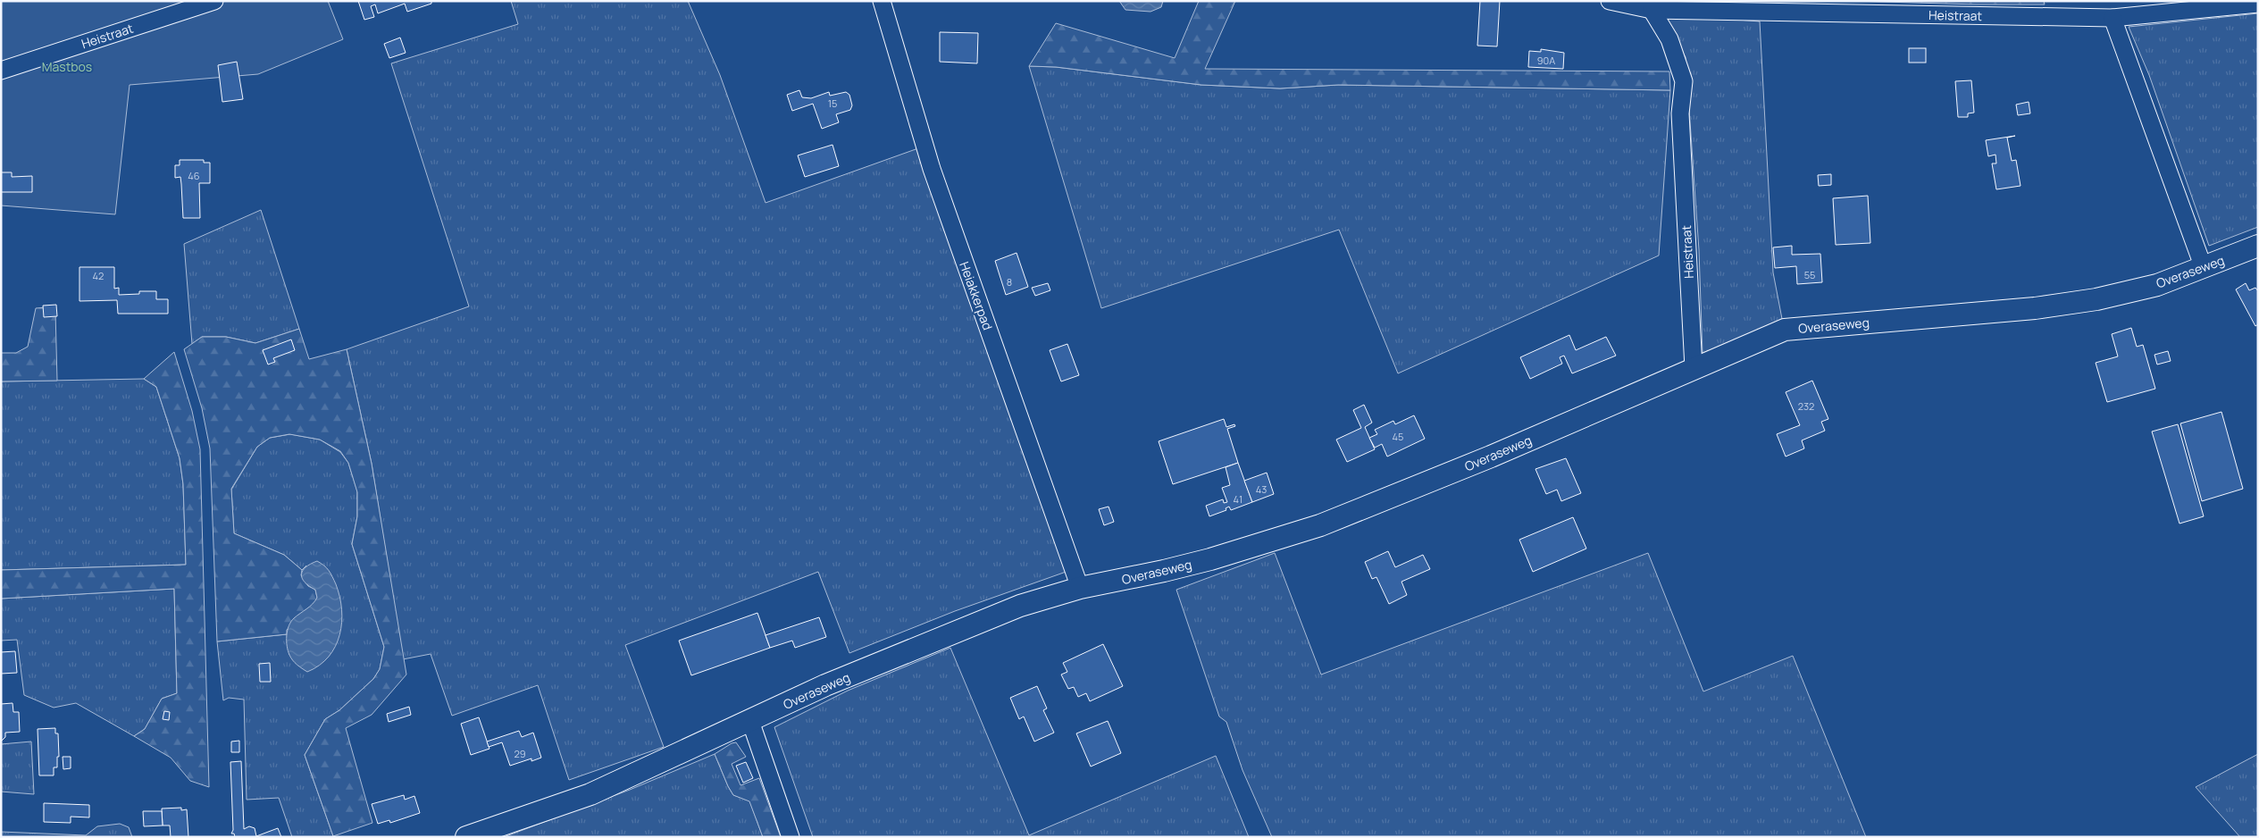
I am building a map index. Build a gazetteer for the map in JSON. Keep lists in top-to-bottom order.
{
  "streets": {
    "street": ["Heistraat", "Overaseweg", "Heiakkerpad"]
  },
  "crossings": [
    ["Heistraat", "Overaseweg"],
    ["Overaseweg", "Heiakkerpad"]
  ],
  "parks": ["Mastbos"],
  "house_numbers": [
    "90A",
    "15",
    "46",
    "55",
    "42",
    "8",
    "232",
    "45",
    "43",
    "41",
    "29"
  ]
}
